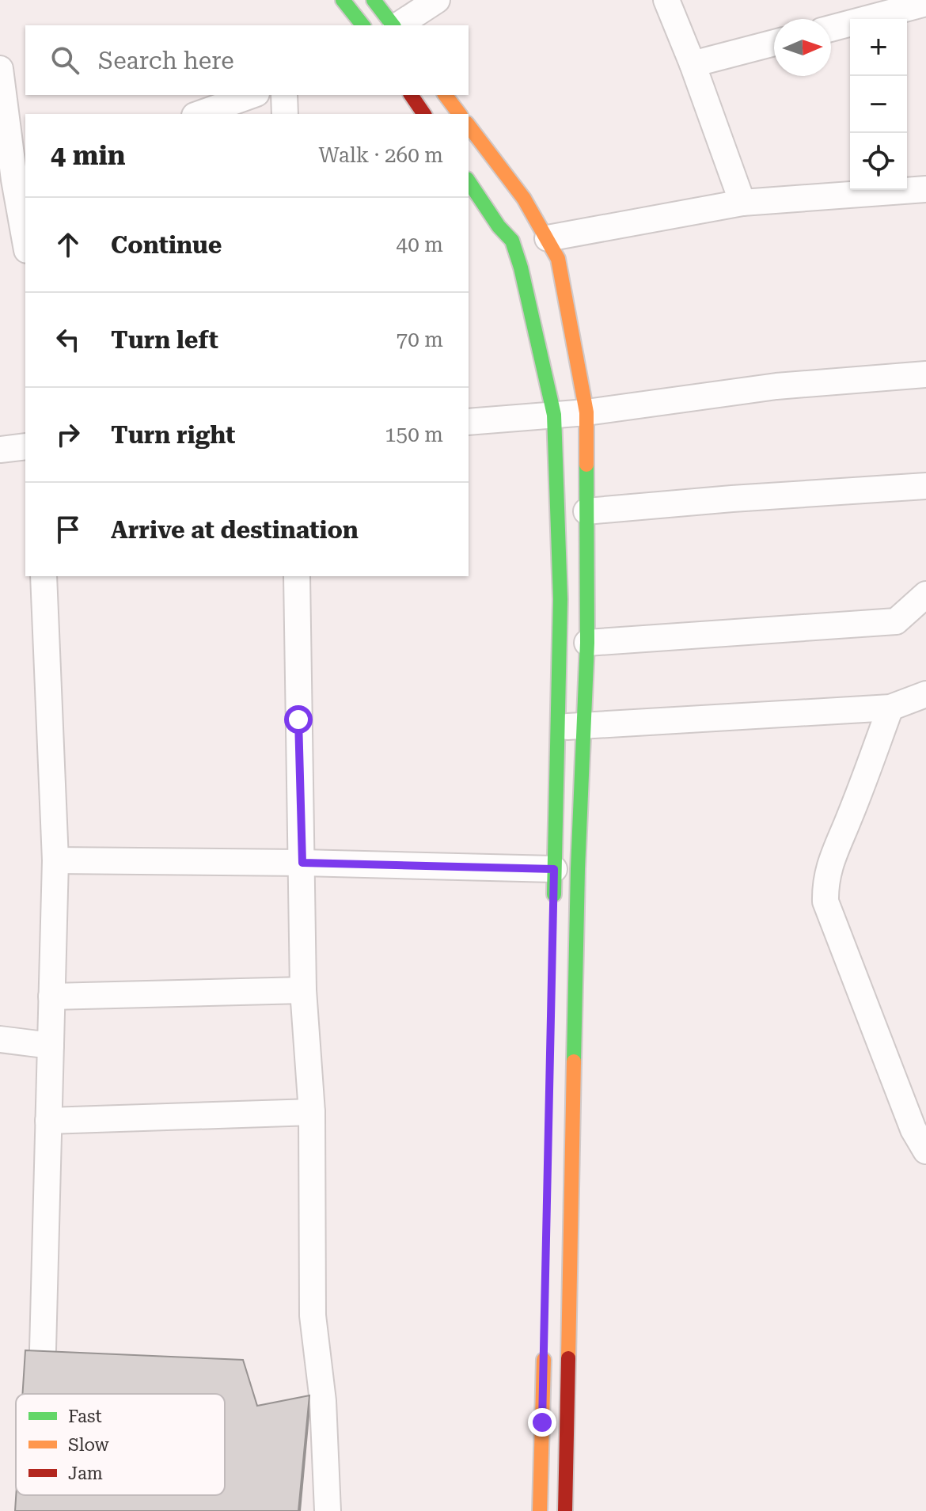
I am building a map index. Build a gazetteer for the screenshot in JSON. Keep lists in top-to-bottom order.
{
  "legend": ["Fast", "Slow", "Jam"],
  "north": "right",
  "page": {
    "map_buttons": ["+", "−"],
    "search": "Search here",
    "heading": ["4 min", "Walk · 260 m"],
    "list": [
      ["Continue", "40 m"],
      ["Turn left", "70 m"],
      ["Turn right", "150 m"],
      "Arrive at destination"
    ]
  }
}
